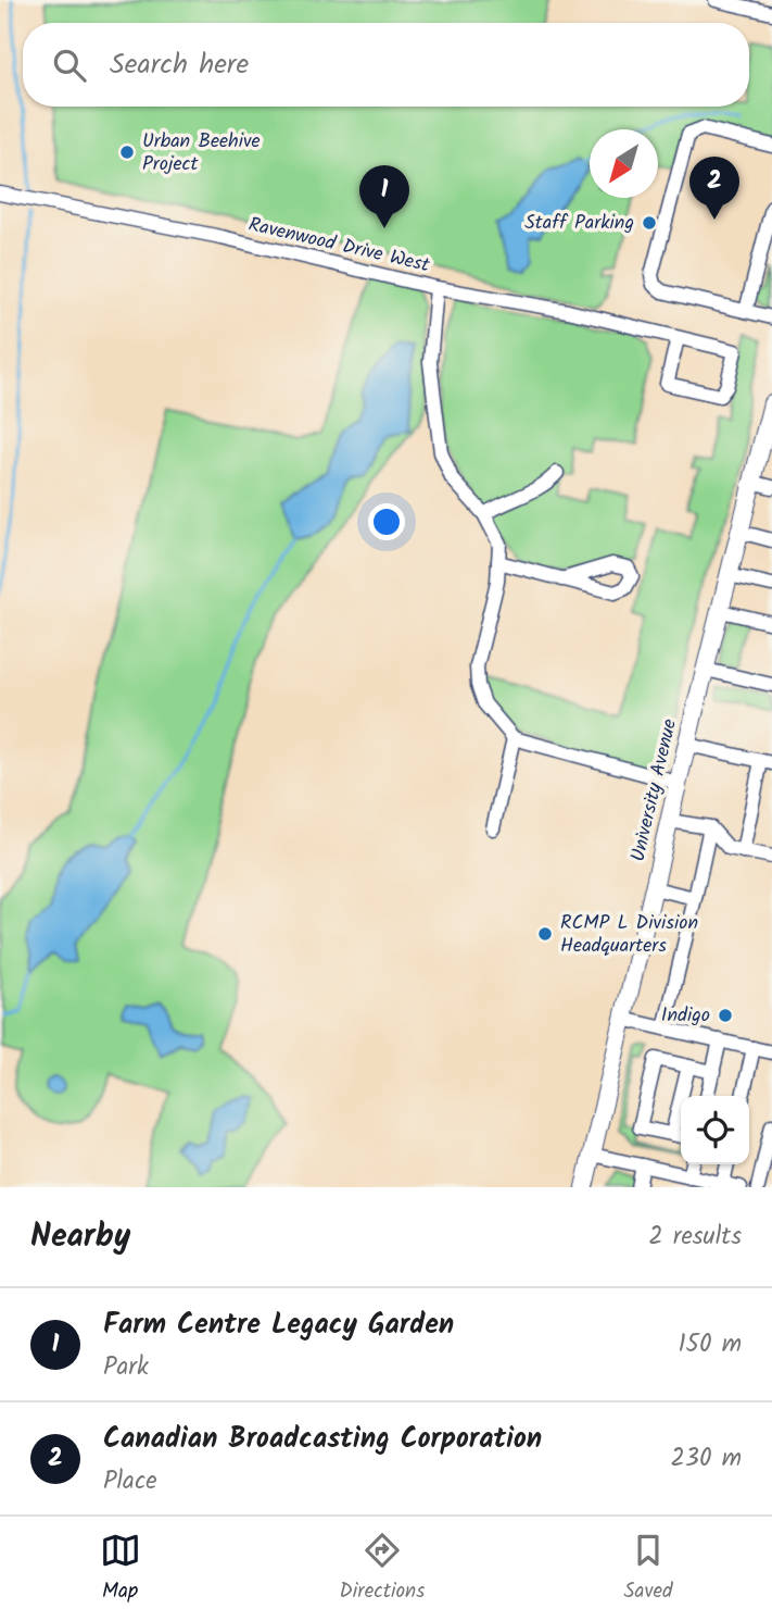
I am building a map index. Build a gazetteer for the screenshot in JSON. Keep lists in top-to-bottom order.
{
  "streets": {
    "main road": ["University Avenue"],
    "street": ["Ravenwood Drive West"]
  },
  "places": [
    "Urban Beehive Project",
    "Staff Parking",
    "RCMP L Division Headquarters",
    "Indigo"
  ],
  "north": "bottom left",
  "page": {
    "search": "Search here",
    "pins": ["2", "1"],
    "heading": ["Nearby", "2 results"],
    "list": [
      {
        "mark": "1",
        "name": "Farm Centre Legacy Garden",
        "note": "Park",
        "value": "150 m"
      },
      {
        "mark": "2",
        "name": "Canadian Broadcasting Corporation",
        "note": "Place",
        "value": "230 m"
      }
    ],
    "nav": ["Map", "Directions", "Saved"]
  }
}
